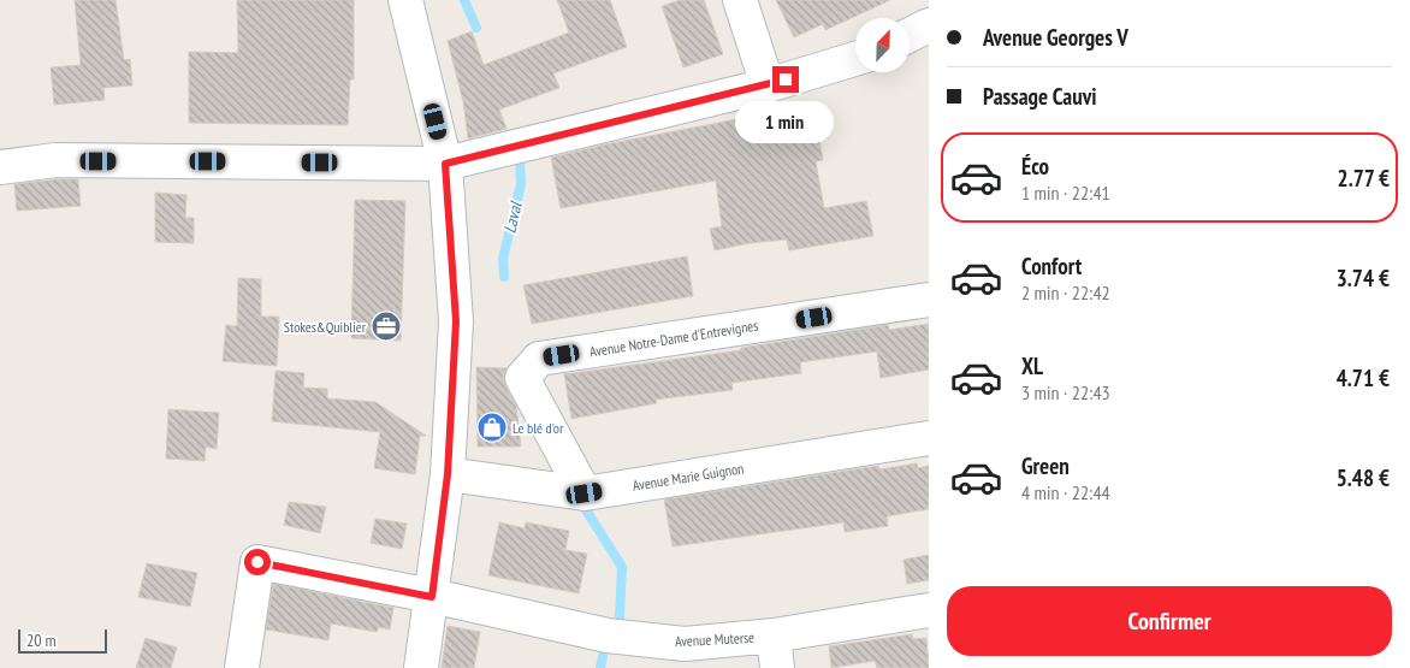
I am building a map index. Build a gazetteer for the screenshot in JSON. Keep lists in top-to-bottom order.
{
  "streets": {
    "street": ["Avenue Notre-Dame d'Entrevignes", "Avenue Marie Guignon", "Avenue Muterse"]
  },
  "crossings": [
    ["Avenue Notre-Dame d'Entrevignes", "Avenue Marie Guignon"]
  ],
  "water": ["Laval"],
  "places": {
    "office": ["Stokes&Quiblier"],
    "shop": ["Le blé d'or"]
  },
  "scale_bar": "20 m",
  "north": "top right",
  "page": {
    "banner": ["Avenue Georges V", "Passage Cauvi"],
    "bubble": "1 min",
    "list": [
      {
        "name": "Éco",
        "note": "1 min · 22:41",
        "value": "2.77 €"
      },
      {
        "name": "Confort",
        "note": "2 min · 22:42",
        "value": "3.74 €"
      },
      {
        "name": "XL",
        "note": "3 min · 22:43",
        "value": "4.71 €"
      },
      {
        "name": "Green",
        "note": "4 min · 22:44",
        "value": "5.48 €"
      }
    ],
    "buttons": "Confirmer",
    "scale": "20 m"
  }
}
